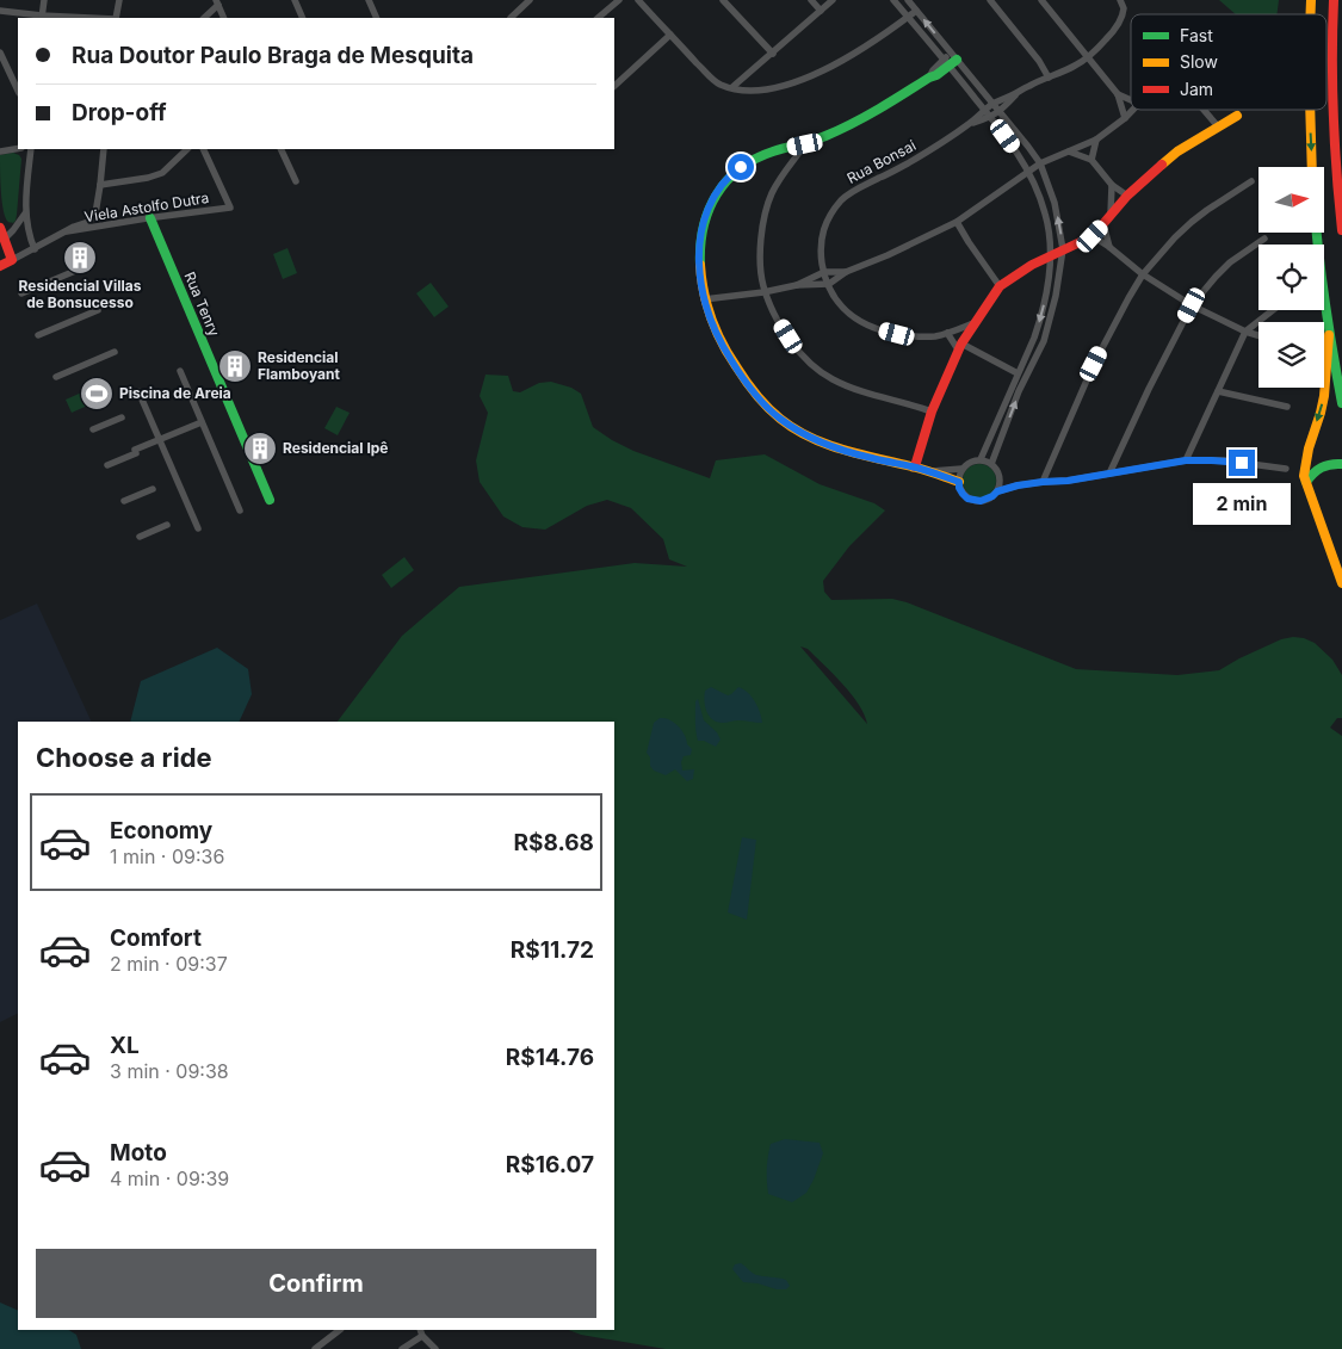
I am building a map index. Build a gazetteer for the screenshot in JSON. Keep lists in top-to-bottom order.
{
  "streets": {
    "main road": ["Rua Tenry"],
    "street": ["Rua Bonsai", "Viela Astolfo Dutra"]
  },
  "crossings": [
    ["Viela Astolfo Dutra", "Rua Tenry"]
  ],
  "places": {
    "building": ["Residencial Villas de Bonsucesso", "Residencial Flamboyant", "Residencial Ipê"],
    "sports": ["Piscina de Areia"]
  },
  "legend": ["Fast", "Slow", "Jam"],
  "north": "right",
  "page": {
    "banner": ["Rua Doutor Paulo Braga de Mesquita", "Drop-off"],
    "bubble": "2 min",
    "heading": "Choose a ride",
    "list": [
      {
        "name": "Economy",
        "note": "1 min · 09:36",
        "value": "R$8.68"
      },
      {
        "name": "Comfort",
        "note": "2 min · 09:37",
        "value": "R$11.72"
      },
      {
        "name": "XL",
        "note": "3 min · 09:38",
        "value": "R$14.76"
      },
      {
        "name": "Moto",
        "note": "4 min · 09:39",
        "value": "R$16.07"
      }
    ],
    "buttons": "Confirm"
  }
}
